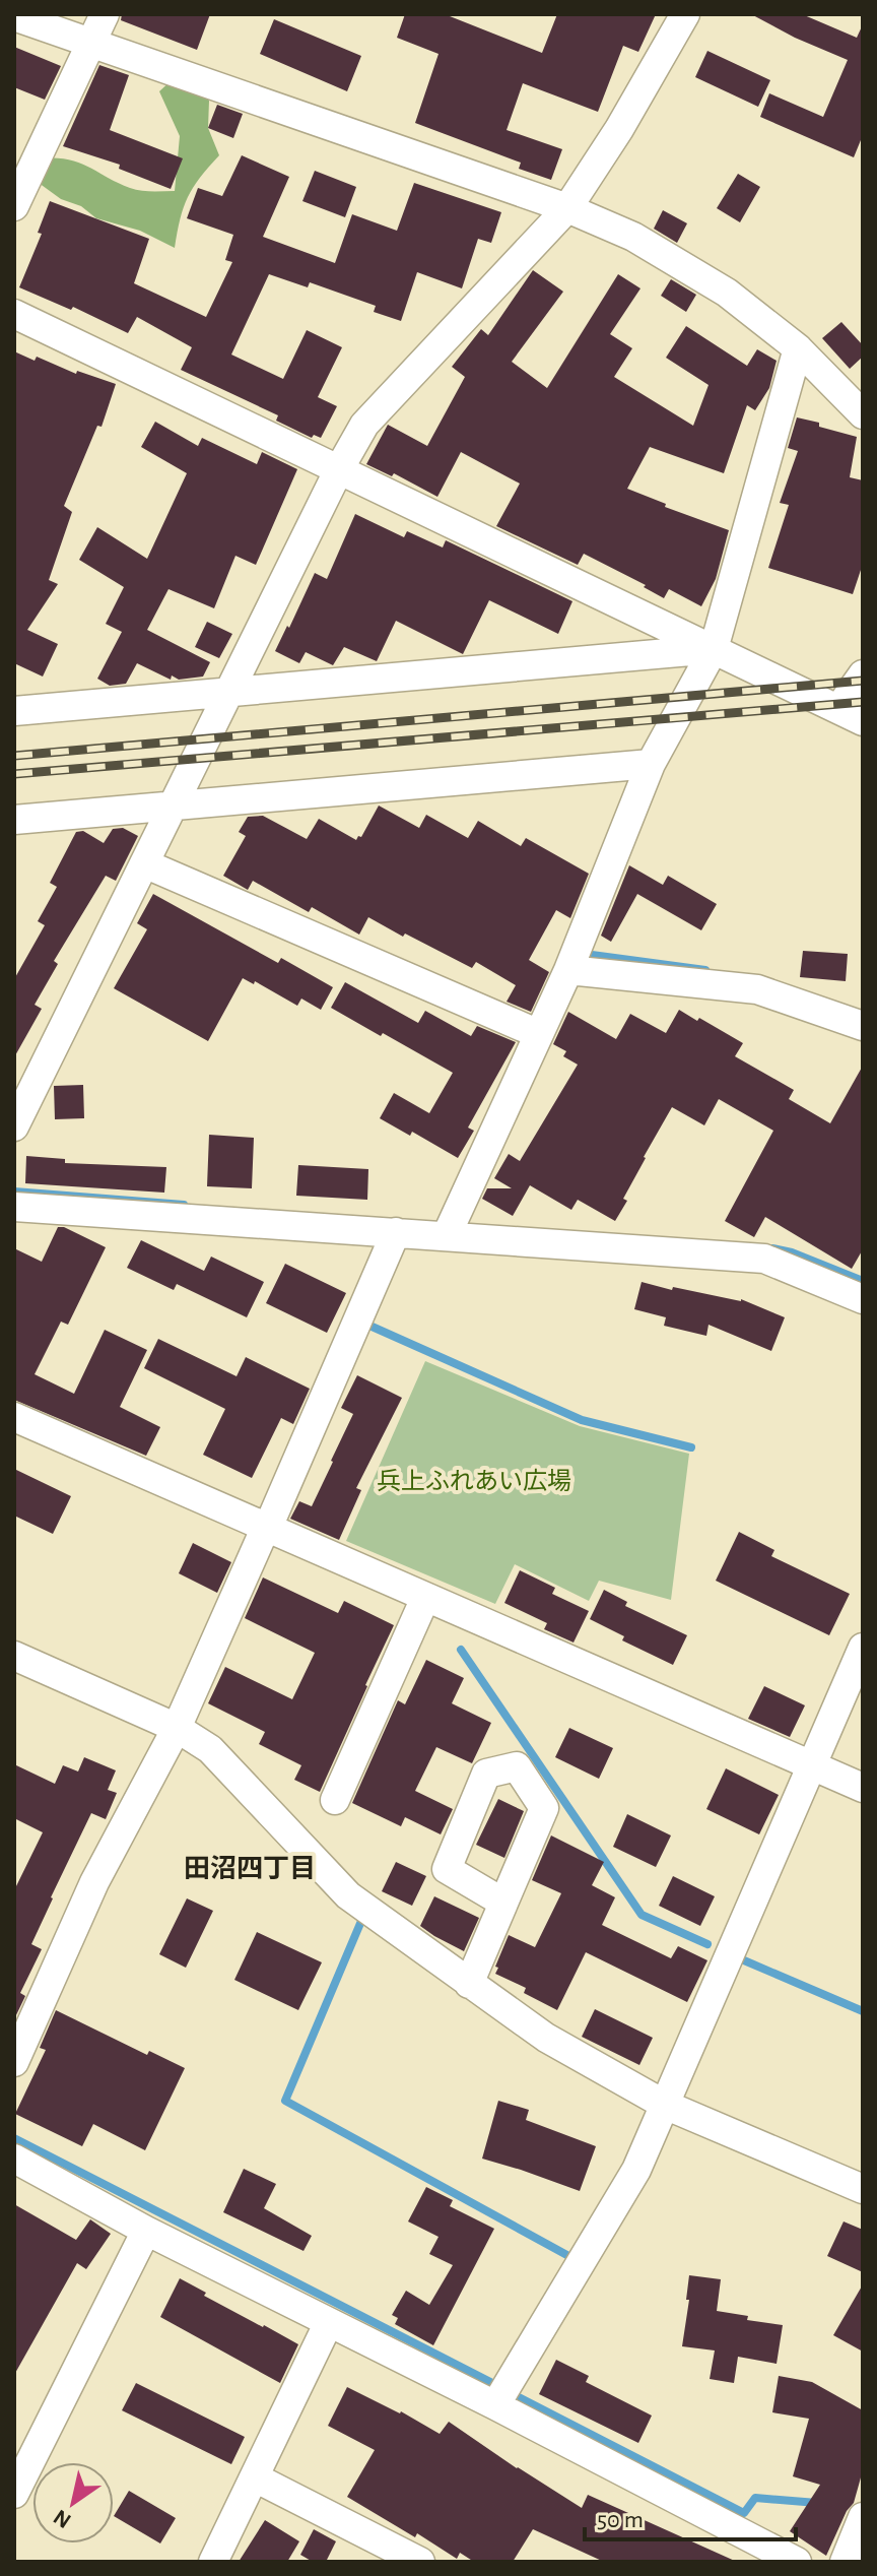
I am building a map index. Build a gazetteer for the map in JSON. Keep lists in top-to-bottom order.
{
  "districts": ["田沼四丁目"],
  "parks": ["兵上ふれあい広場"],
  "scale_bar": "50 m",
  "north": "bottom left"
}
